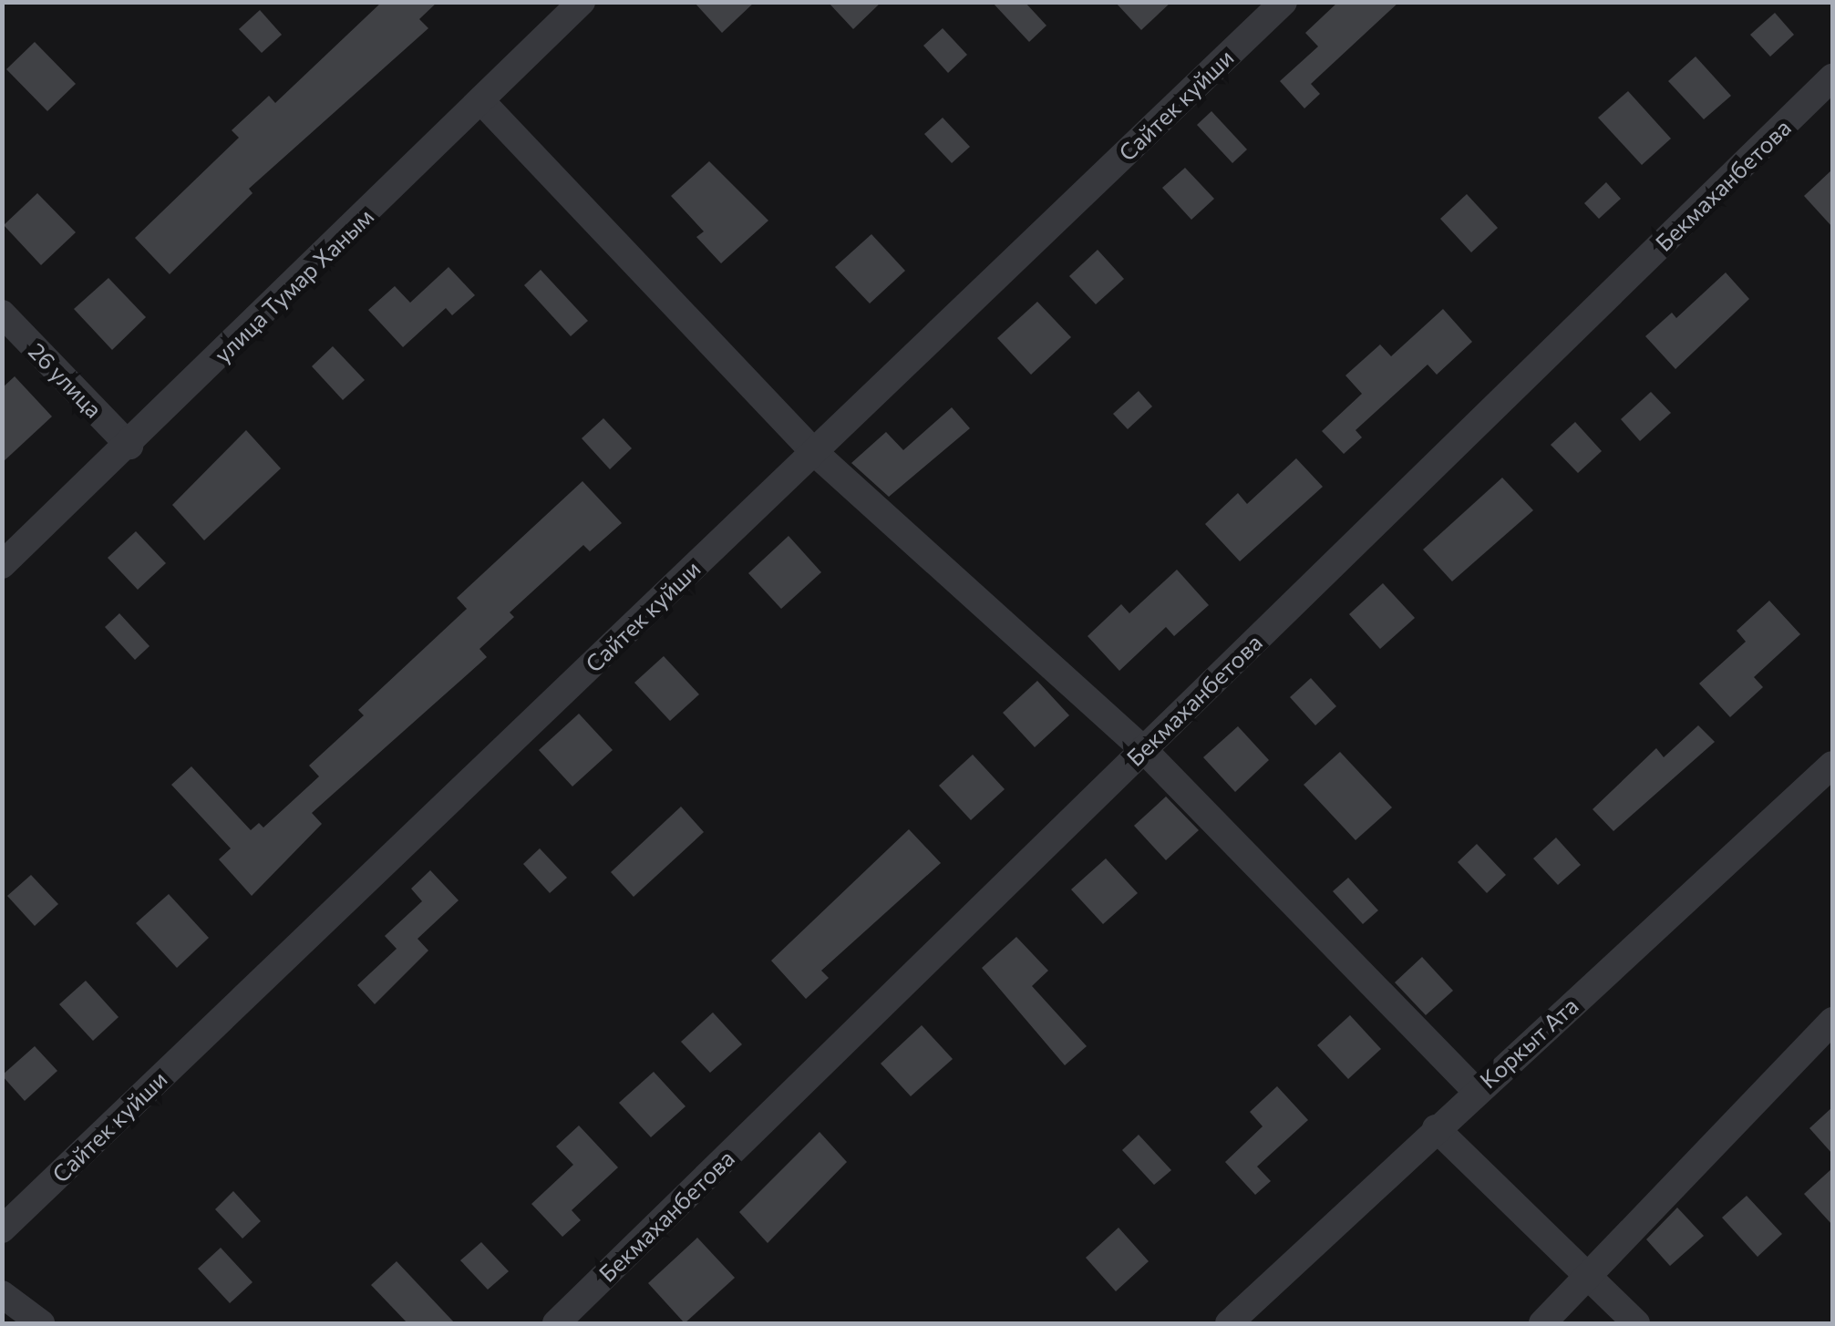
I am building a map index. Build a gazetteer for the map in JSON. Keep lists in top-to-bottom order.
{
  "streets": {
    "street": [
      "Сайтек куйши",
      "Бекмаханбетова",
      "улица Тумар Ханым",
      "26 улица",
      "Коркыт Ата"
    ]
  },
  "crossings": [
    ["улица Тумар Ханым", "26 улица"]
  ]
}
